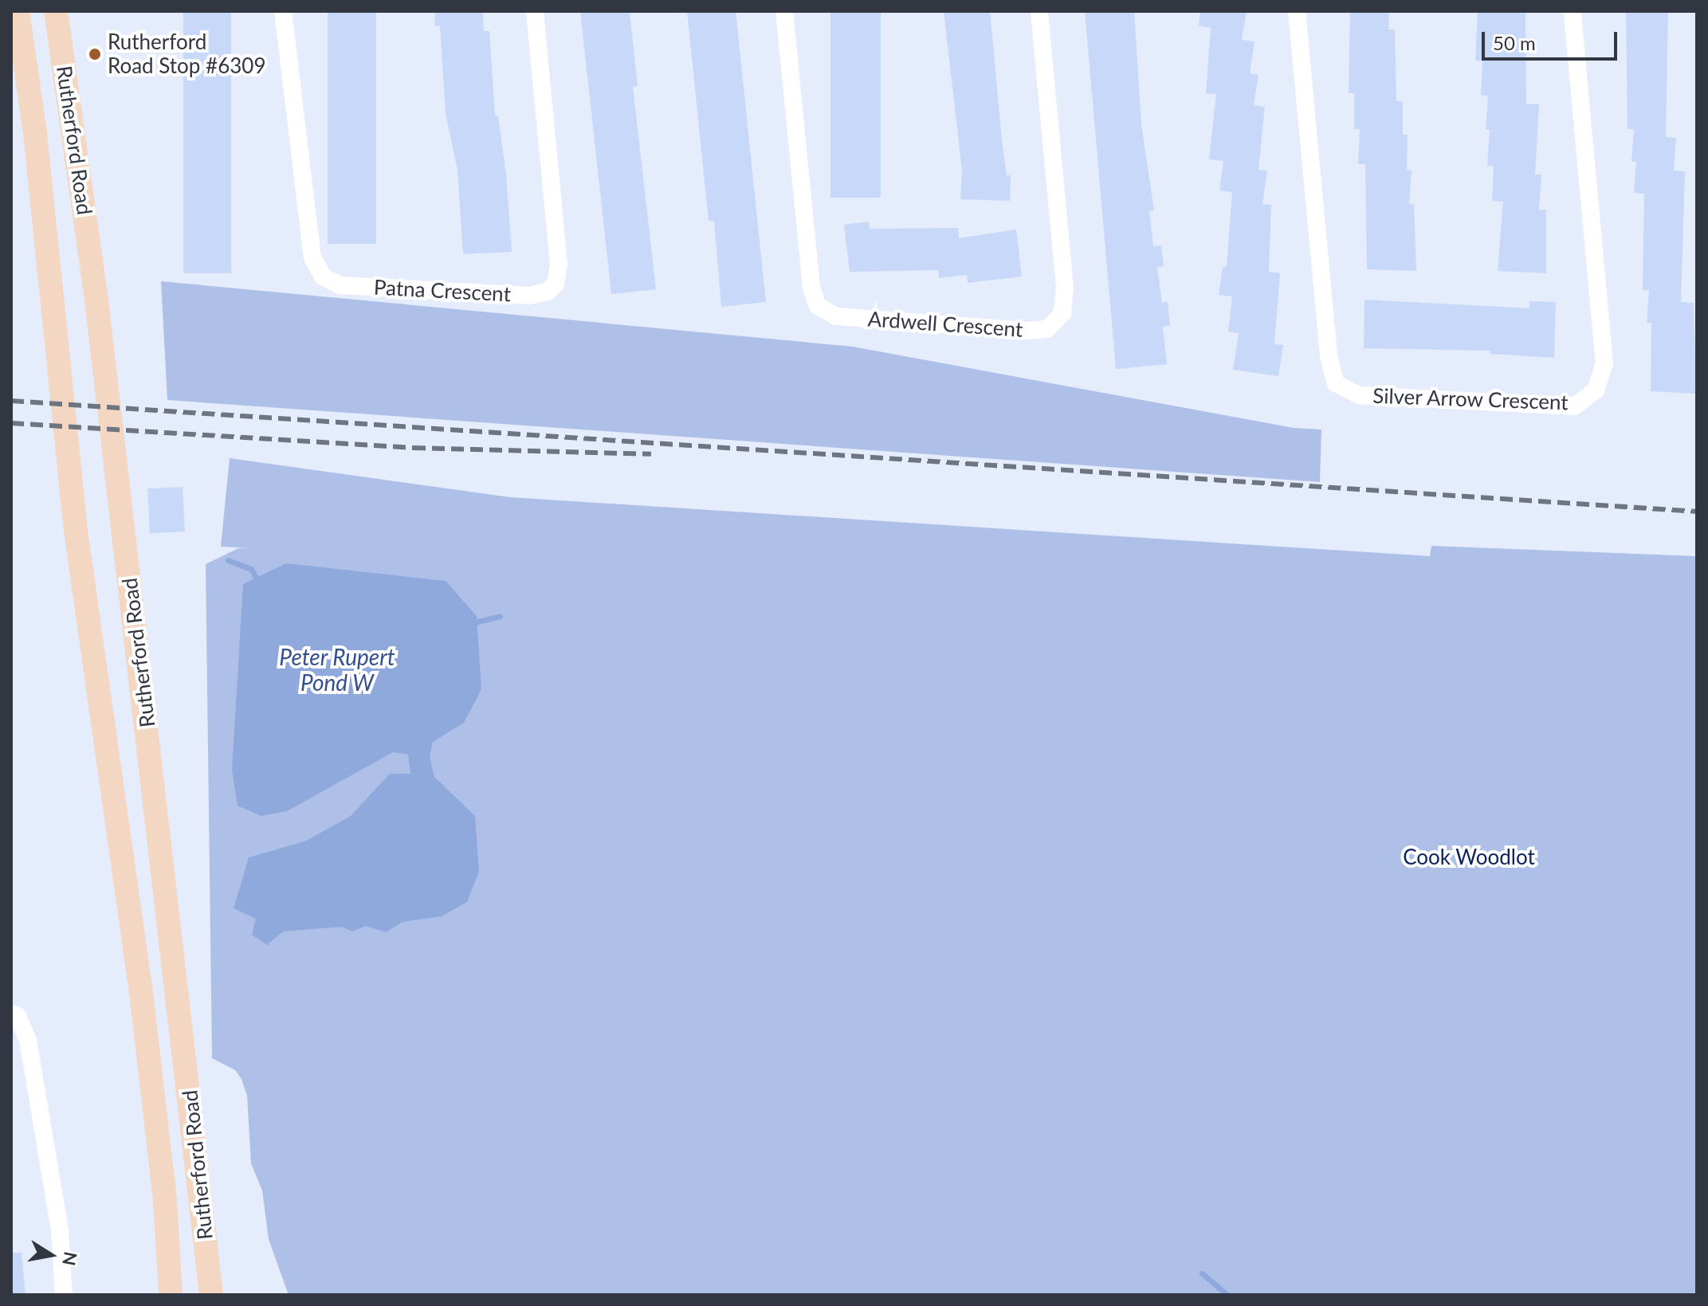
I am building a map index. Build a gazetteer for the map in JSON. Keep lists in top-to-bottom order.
{
  "streets": {
    "main road": ["Rutherford Road"],
    "street": ["Patna Crescent", "Ardwell Crescent", "Silver Arrow Crescent"]
  },
  "water": ["Peter Rupert Pond W"],
  "parks": ["Cook Woodlot"],
  "places": ["Rutherford Road Stop #6309"],
  "scale_bar": "50 m",
  "north": "right"
}
